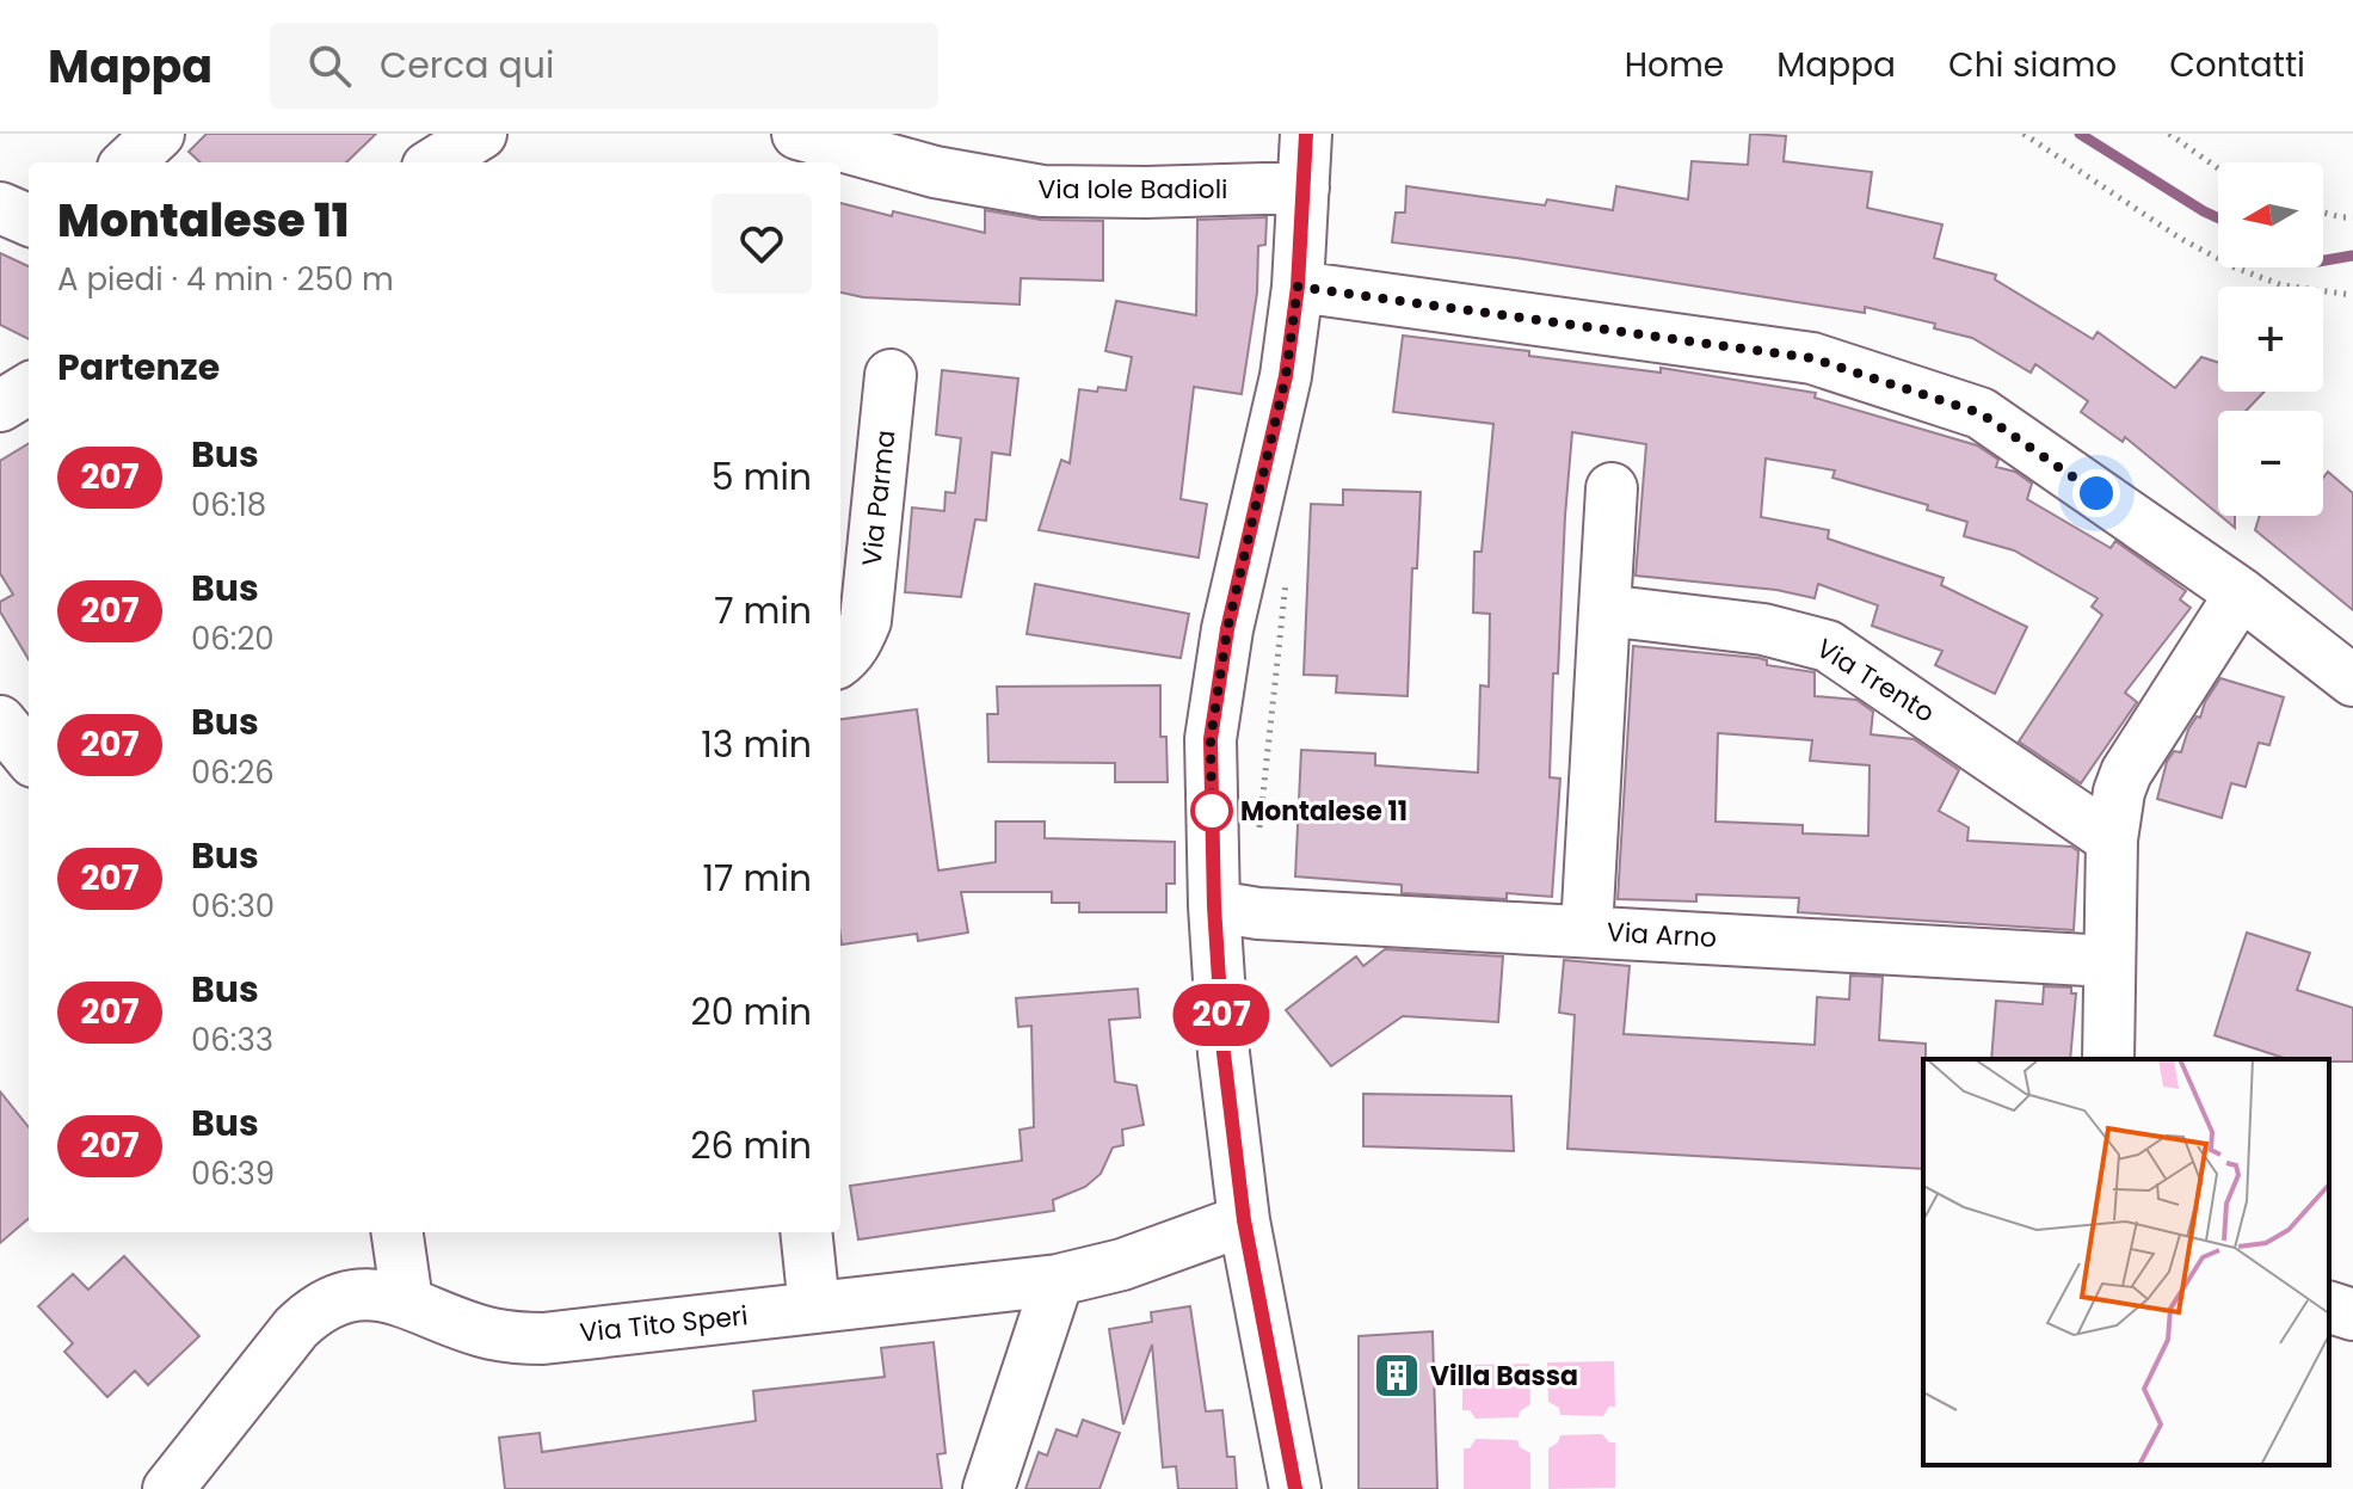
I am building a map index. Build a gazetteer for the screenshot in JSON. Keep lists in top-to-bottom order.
{
  "streets": {
    "street": [
      "Via Iole Badioli",
      "Via Parma",
      "Via Trento",
      "Via Arno",
      "Via Tito Speri"
    ]
  },
  "places": {
    "other": ["Montalese 11"],
    "building": ["Villa Bassa"]
  },
  "lines": ["bus line 207"],
  "north": "left",
  "page": {
    "header": "Mappa",
    "search": "Cerca qui",
    "nav": [
      "Home",
      "Mappa",
      "Chi siamo",
      "Contatti"
    ],
    "on_map": "207",
    "map_buttons": ["+", "−"],
    "heading": [
      ["Montalese 11", "A piedi · 4 min · 250 m"],
      "Partenze"
    ],
    "list": [
      {
        "mark": "207",
        "name": "Bus",
        "note": "06:18",
        "value": "5 min"
      },
      {
        "mark": "207",
        "name": "Bus",
        "note": "06:20",
        "value": "7 min"
      },
      {
        "mark": "207",
        "name": "Bus",
        "note": "06:26",
        "value": "13 min"
      },
      {
        "mark": "207",
        "name": "Bus",
        "note": "06:30",
        "value": "17 min"
      },
      {
        "mark": "207",
        "name": "Bus",
        "note": "06:33",
        "value": "20 min"
      },
      {
        "mark": "207",
        "name": "Bus",
        "note": "06:39",
        "value": "26 min"
      }
    ]
  }
}
